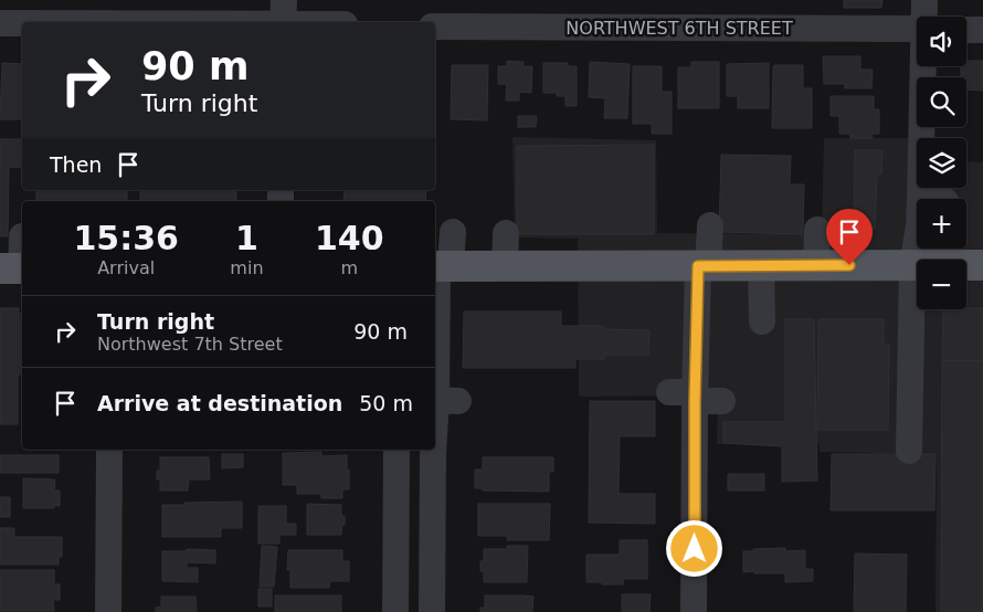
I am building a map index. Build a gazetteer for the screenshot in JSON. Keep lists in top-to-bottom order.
{
  "streets": {
    "street": ["NORTHWEST 6TH STREET"]
  },
  "page": {
    "map_buttons": ["+", "−"],
    "turn": ["90 m", "Turn right"],
    "then": "Then",
    "eta": [
      "15:36",
      "Arrival",
      "1",
      "min",
      "140",
      "m"
    ],
    "list": [
      {
        "name": "Turn right",
        "note": "Northwest 7th Street",
        "value": "90 m"
      },
      {
        "name": "Arrive at destination",
        "value": "50 m"
      }
    ]
  }
}
